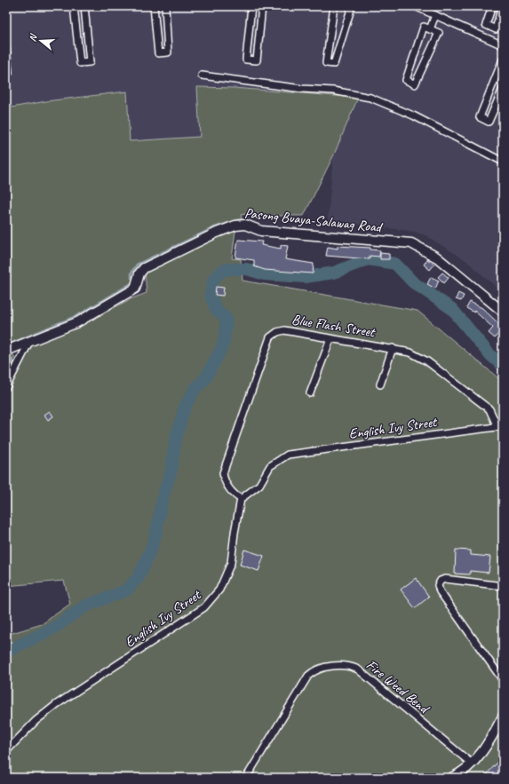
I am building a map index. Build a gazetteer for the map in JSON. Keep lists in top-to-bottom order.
{
  "streets": {
    "street": [
      "Pasong Buaya-Salawag Road",
      "Blue Flash Street",
      "English Ivy Street",
      "Fire Weed Bend"
    ]
  },
  "crossings": [
    ["Blue Flash Street", "English Ivy Street"]
  ],
  "north": "left"
}
